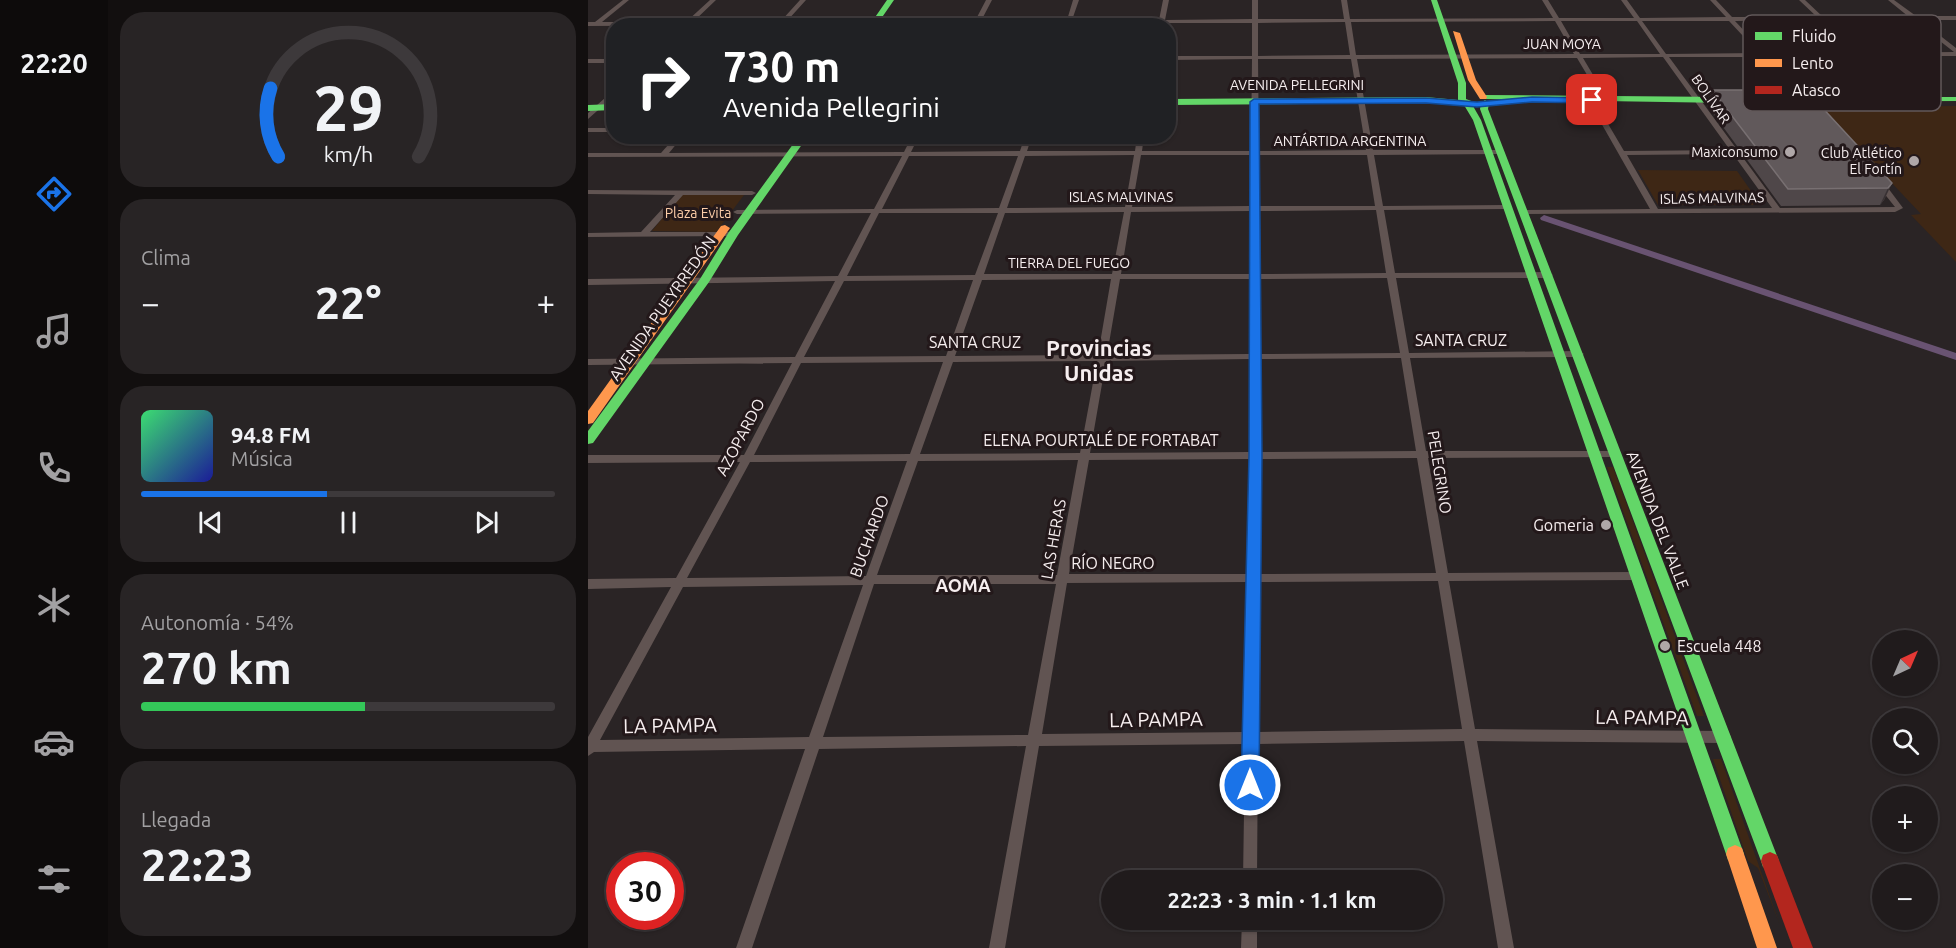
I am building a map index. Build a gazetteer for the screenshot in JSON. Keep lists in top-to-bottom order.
{
  "streets": {
    "main road": ["AVENIDA PELLEGRINI", "AVENIDA PUEYRREDÓN", "AVENIDA DEL VALLE"],
    "street": [
      "JUAN MOYA",
      "BOLÍVAR",
      "ANTÁRTIDA ARGENTINA",
      "ISLAS MALVINAS",
      "TIERRA DEL FUEGO",
      "SANTA CRUZ",
      "AZOPARDO",
      "ELENA POURTALÉ DE FORTABAT",
      "PELEGRINO",
      "BUCHARDO",
      "LAS HERAS",
      "RÍO NEGRO",
      "LA PAMPA"
    ]
  },
  "crossings": [
    ["JUAN MOYA", "BOLÍVAR"],
    ["JUAN MOYA", "PELEGRINO"],
    ["JUAN MOYA", "AVENIDA DEL VALLE"],
    ["AVENIDA PELLEGRINI", "PELEGRINO"],
    ["AVENIDA PELLEGRINI", "AVENIDA DEL VALLE"],
    ["BOLÍVAR", "ISLAS MALVINAS"],
    ["ANTÁRTIDA ARGENTINA", "AVENIDA PUEYRREDÓN"],
    ["ANTÁRTIDA ARGENTINA", "AZOPARDO"],
    ["ANTÁRTIDA ARGENTINA", "PELEGRINO"],
    ["ANTÁRTIDA ARGENTINA", "AVENIDA DEL VALLE"],
    ["ANTÁRTIDA ARGENTINA", "BUCHARDO"],
    ["ANTÁRTIDA ARGENTINA", "LAS HERAS"],
    ["ISLAS MALVINAS", "AVENIDA PUEYRREDÓN"],
    ["ISLAS MALVINAS", "AZOPARDO"],
    ["ISLAS MALVINAS", "PELEGRINO"],
    ["ISLAS MALVINAS", "AVENIDA DEL VALLE"],
    ["ISLAS MALVINAS", "BUCHARDO"],
    ["ISLAS MALVINAS", "LAS HERAS"],
    ["TIERRA DEL FUEGO", "AVENIDA PUEYRREDÓN"],
    ["TIERRA DEL FUEGO", "AZOPARDO"],
    ["TIERRA DEL FUEGO", "PELEGRINO"],
    ["TIERRA DEL FUEGO", "AVENIDA DEL VALLE"],
    ["TIERRA DEL FUEGO", "BUCHARDO"],
    ["TIERRA DEL FUEGO", "LAS HERAS"],
    ["AVENIDA PUEYRREDÓN", "SANTA CRUZ"],
    ["SANTA CRUZ", "AZOPARDO"],
    ["SANTA CRUZ", "PELEGRINO"],
    ["SANTA CRUZ", "AVENIDA DEL VALLE"],
    ["SANTA CRUZ", "BUCHARDO"],
    ["SANTA CRUZ", "LAS HERAS"],
    ["AZOPARDO", "ELENA POURTALÉ DE FORTABAT"],
    ["AZOPARDO", "RÍO NEGRO"],
    ["AZOPARDO", "LA PAMPA"],
    ["ELENA POURTALÉ DE FORTABAT", "PELEGRINO"],
    ["ELENA POURTALÉ DE FORTABAT", "AVENIDA DEL VALLE"],
    ["ELENA POURTALÉ DE FORTABAT", "BUCHARDO"],
    ["ELENA POURTALÉ DE FORTABAT", "LAS HERAS"],
    ["PELEGRINO", "RÍO NEGRO"],
    ["PELEGRINO", "LA PAMPA"],
    ["AVENIDA DEL VALLE", "RÍO NEGRO"],
    ["AVENIDA DEL VALLE", "LA PAMPA"],
    ["BUCHARDO", "RÍO NEGRO"],
    ["BUCHARDO", "LA PAMPA"],
    ["LAS HERAS", "RÍO NEGRO"],
    ["LAS HERAS", "LA PAMPA"]
  ],
  "districts": ["Provincias Unidas", "AOMA"],
  "parks": ["Plaza Evita"],
  "places": [
    "Maxiconsumo",
    "Club Atlético El Fortín",
    "Gomeria",
    "Escuela 448"
  ],
  "legend": ["Fluido", "Lento", "Atasco"],
  "north": "top right",
  "page": {
    "tabs": "22:20",
    "turn": ["730 m", "Avenida Pellegrini"],
    "tile": [
      "Clima",
      ["Autonomía · 54%", "270 km"],
      ["Llegada", "22:23"]
    ],
    "heat": ["−", "22°", "+"],
    "song": ["94.8 FM", "Música"],
    "map_buttons": ["+", "−"],
    "limit": "30",
    "trip": "22:23 · 3 min · 1.1 km",
    "gauge": ["29", "km/h"]
  }
}
